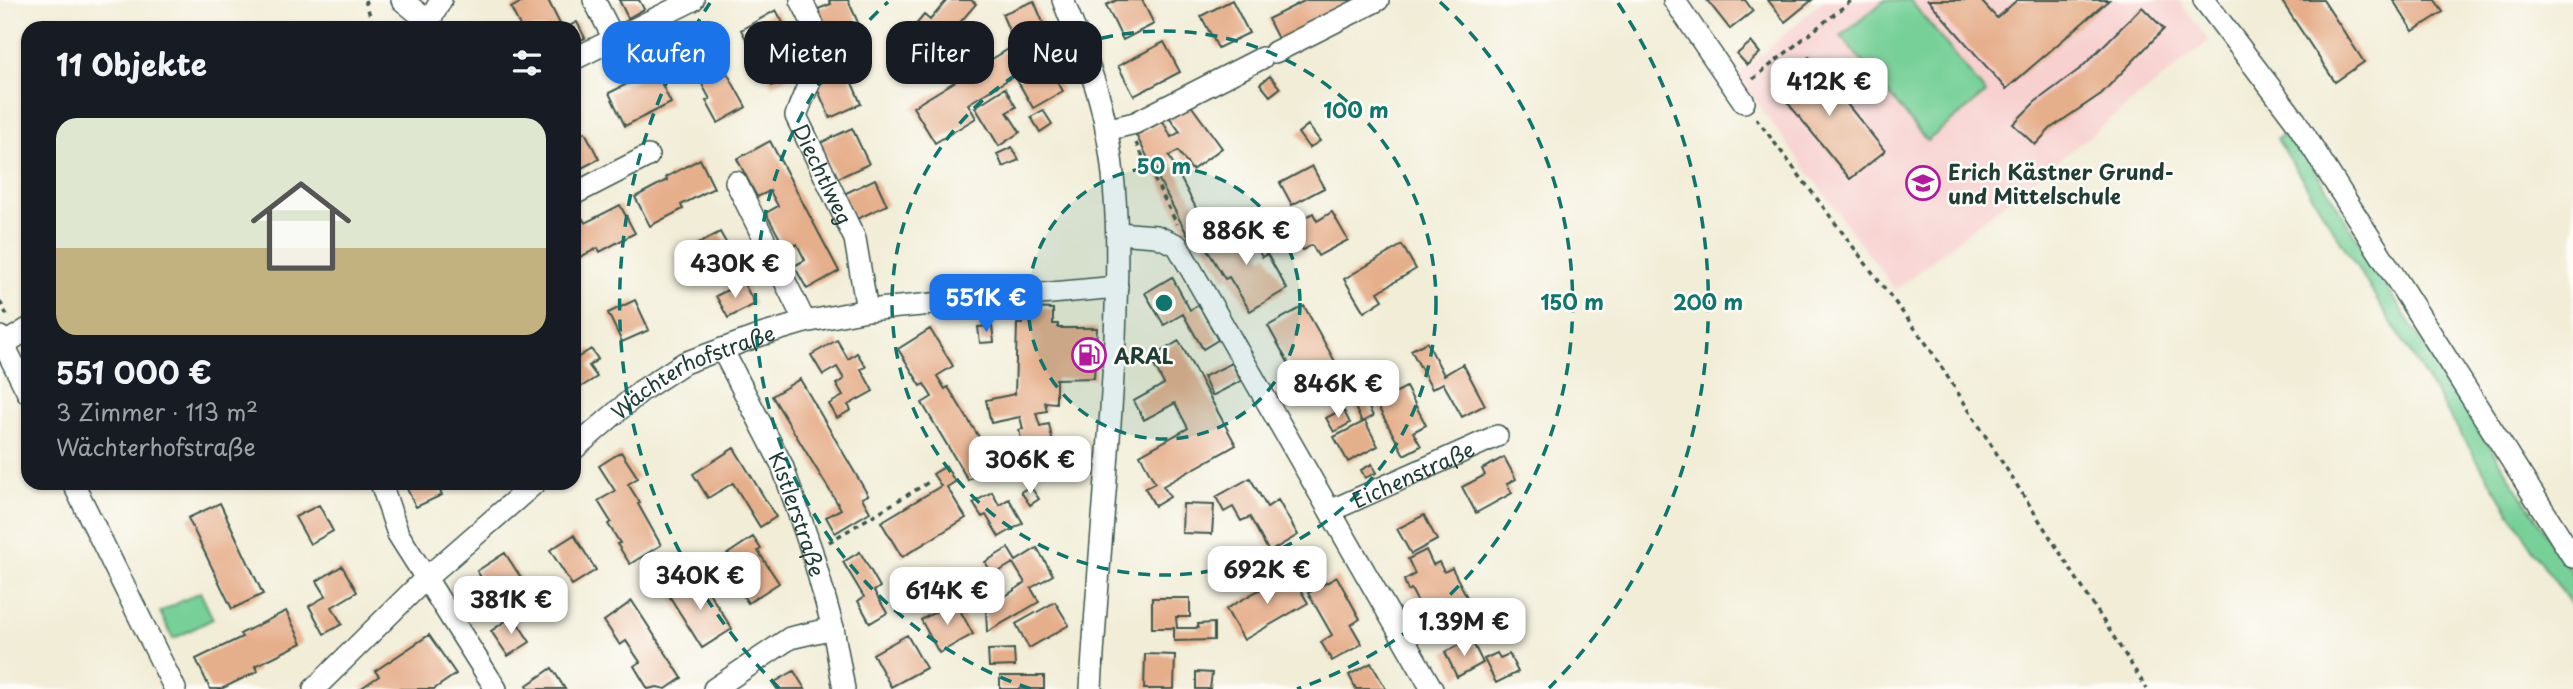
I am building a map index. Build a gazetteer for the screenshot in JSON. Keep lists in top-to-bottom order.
{
  "streets": {
    "street": [
      "Diechtlweg",
      "Wächterhofstraße",
      "Eichenstraße",
      "Kistlerstraße"
    ]
  },
  "crossings": [
    ["Diechtlweg", "Wächterhofstraße"],
    ["Wächterhofstraße", "Kistlerstraße"]
  ],
  "places": {
    "school or university": ["Erich Kästner Grund- und Mittelschule"],
    "fuel station": ["ARAL"]
  },
  "page": {
    "chip": [
      "Kaufen",
      "Mieten",
      "Filter",
      "Neu"
    ],
    "heading": "11 Objekte",
    "price": [
      "412K €",
      "886K €",
      "430K €",
      "551K €",
      "846K €",
      "306K €",
      "692K €",
      "340K €",
      "614K €",
      "381K €",
      "1.39M €"
    ],
    "list": [
      {
        "name": "551 000 €",
        "note": "3 Zimmer · 113 m² · Wächterhofstraße"
      }
    ]
  },
  "rings": [
    "100 m",
    "50 m",
    "150 m",
    "200 m"
  ]
}
